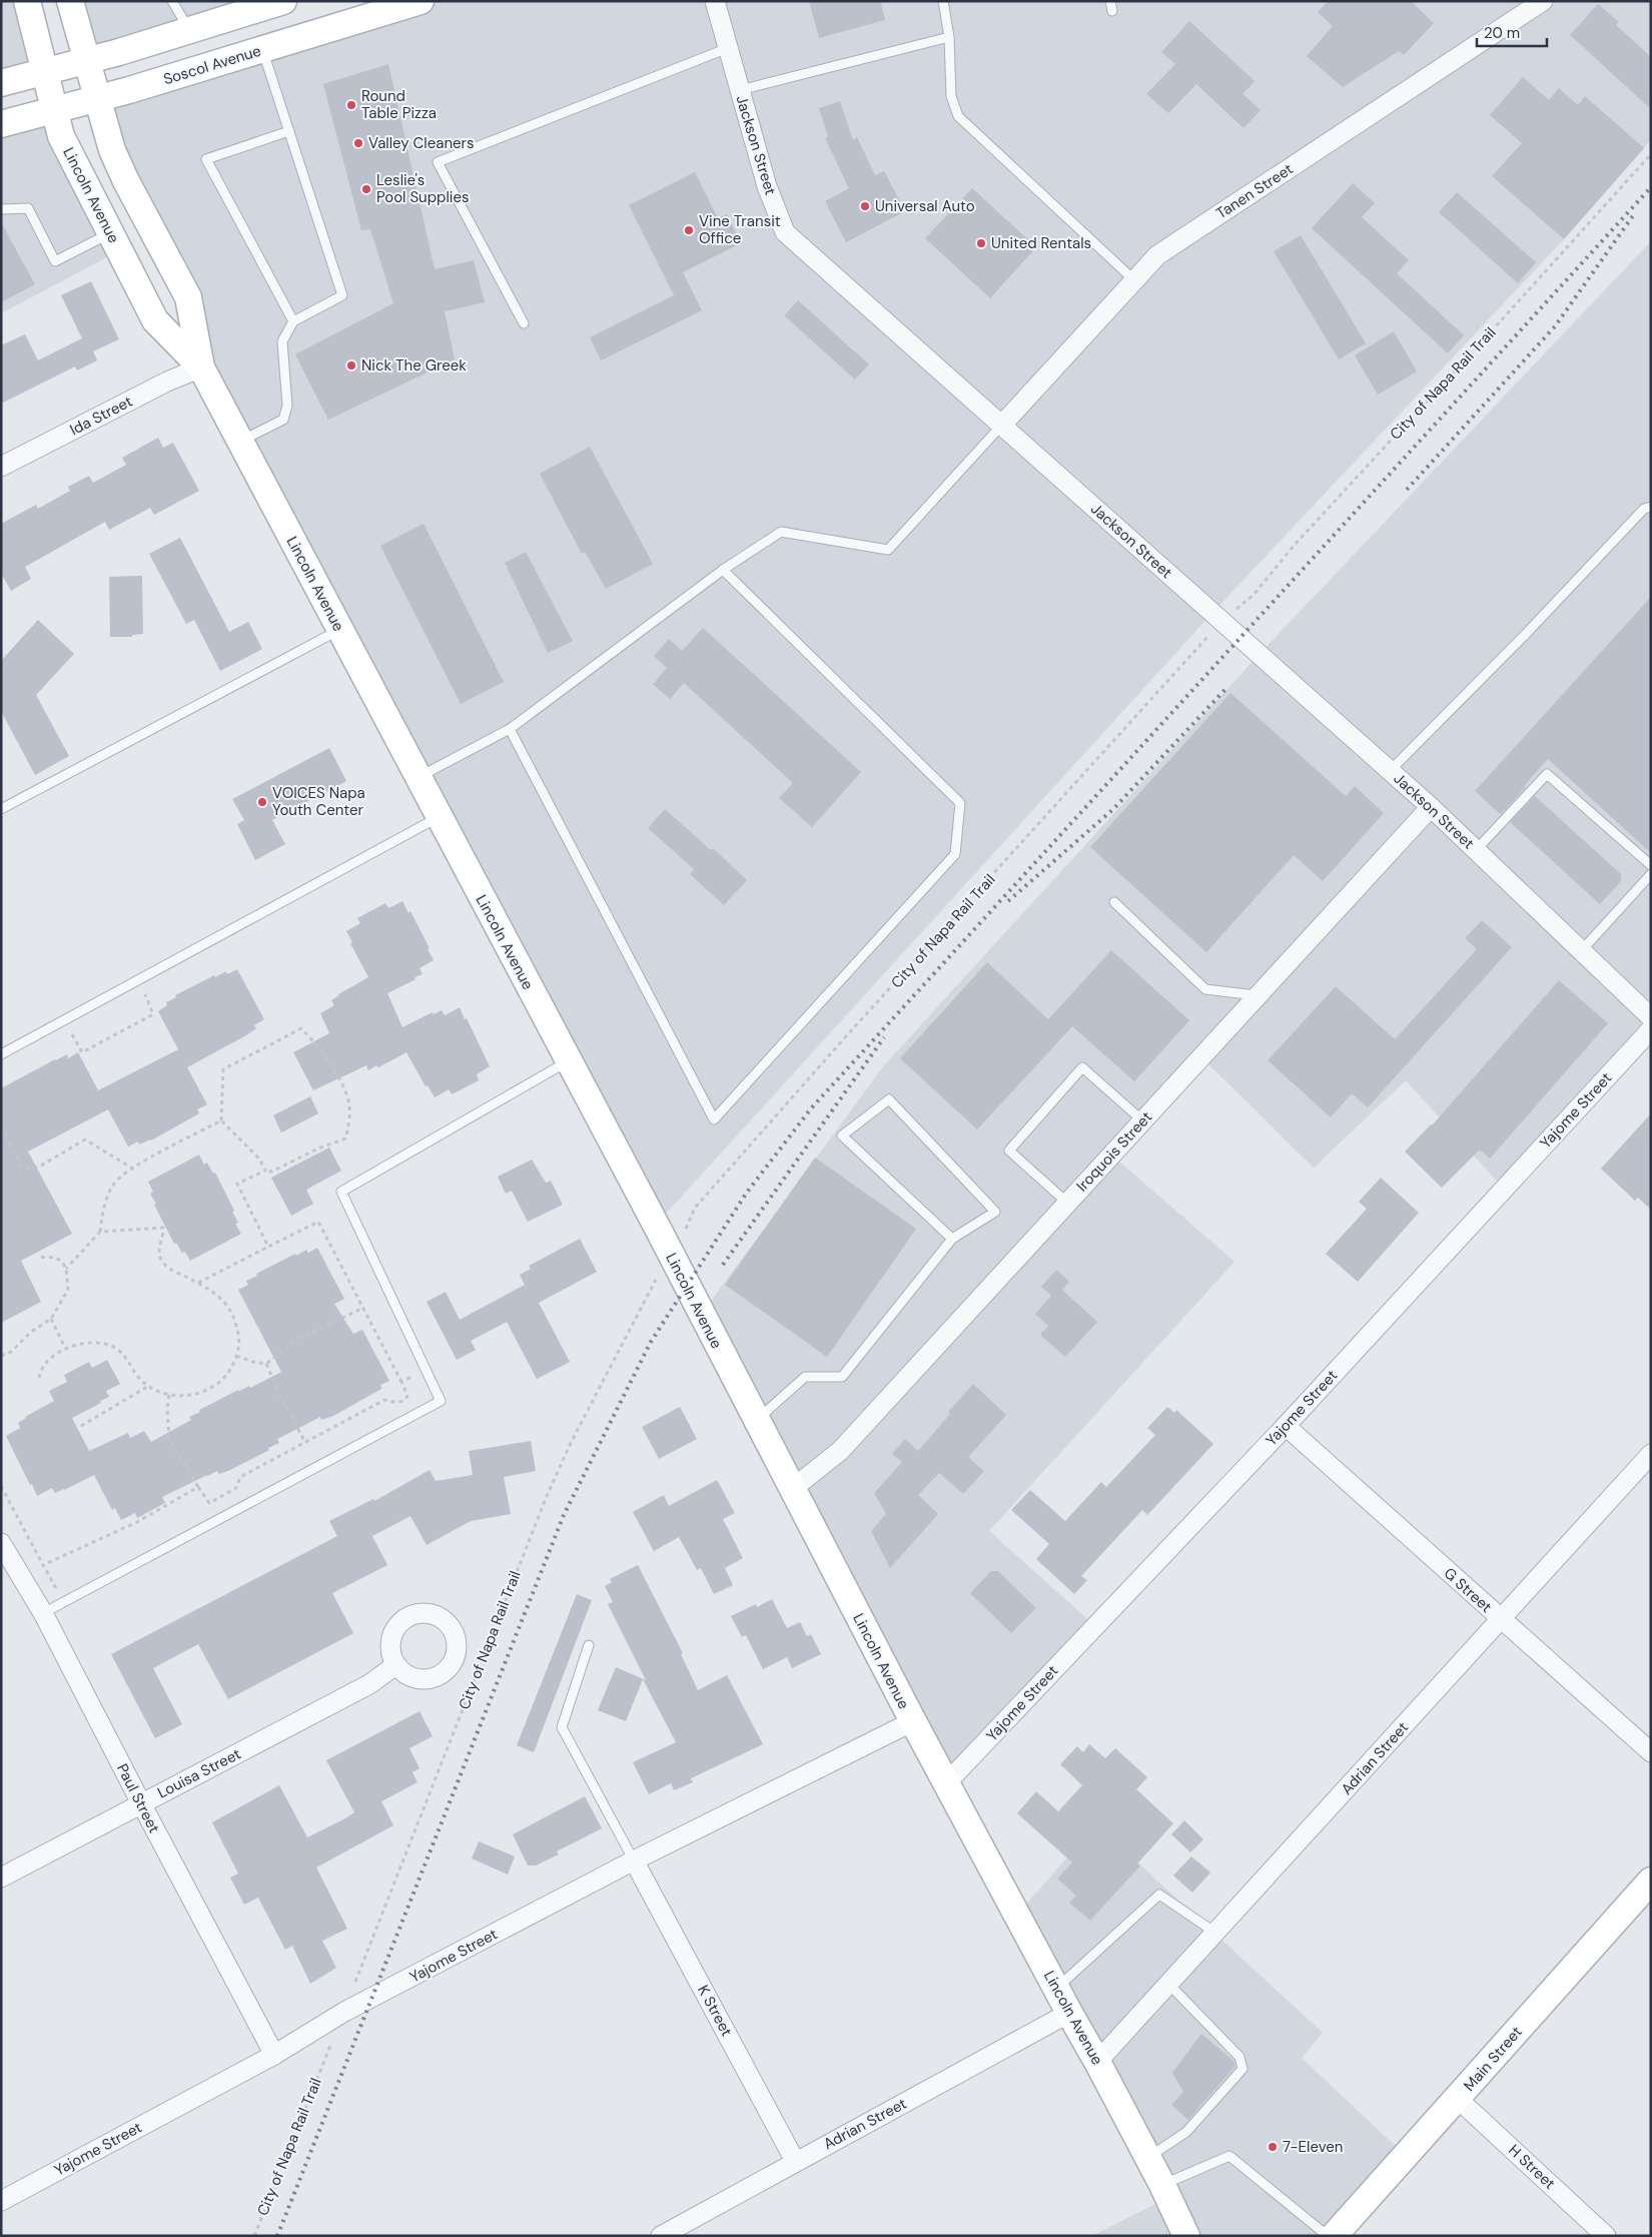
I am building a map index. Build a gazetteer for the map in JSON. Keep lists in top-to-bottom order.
{
  "streets": {
    "main road": ["Soscol Avenue", "Lincoln Avenue", "Main Street"],
    "street": [
      "Jackson Street",
      "Tanen Street",
      "Ida Street",
      "Yajome Street",
      "Iroquois Street",
      "G Street",
      "Adrian Street",
      "Louisa Street",
      "Paul Street",
      "K Street",
      "H Street"
    ],
    "path": ["City of Napa Rail Trail"]
  },
  "crossings": [
    ["Soscol Avenue", "Lincoln Avenue"],
    ["Jackson Street", "Tanen Street"],
    ["Jackson Street", "Iroquois Street"],
    ["Lincoln Avenue", "Ida Street"],
    ["Lincoln Avenue", "Yajome Street"],
    ["Lincoln Avenue", "Iroquois Street"],
    ["Lincoln Avenue", "Adrian Street"],
    ["Yajome Street", "G Street"],
    ["Yajome Street", "Paul Street"],
    ["Yajome Street", "K Street"],
    ["G Street", "Adrian Street"],
    ["Adrian Street", "K Street"],
    ["Louisa Street", "Paul Street"],
    ["Main Street", "H Street"]
  ],
  "places": [
    "Round Table Pizza",
    "Valley Cleaners",
    "Leslie's Pool Supplies",
    "Universal Auto",
    "Vine Transit Office",
    "United Rentals",
    "Nick The Greek",
    "VOICES Napa Youth Center",
    "7-Eleven"
  ],
  "scale_bar": "20 m"
}
